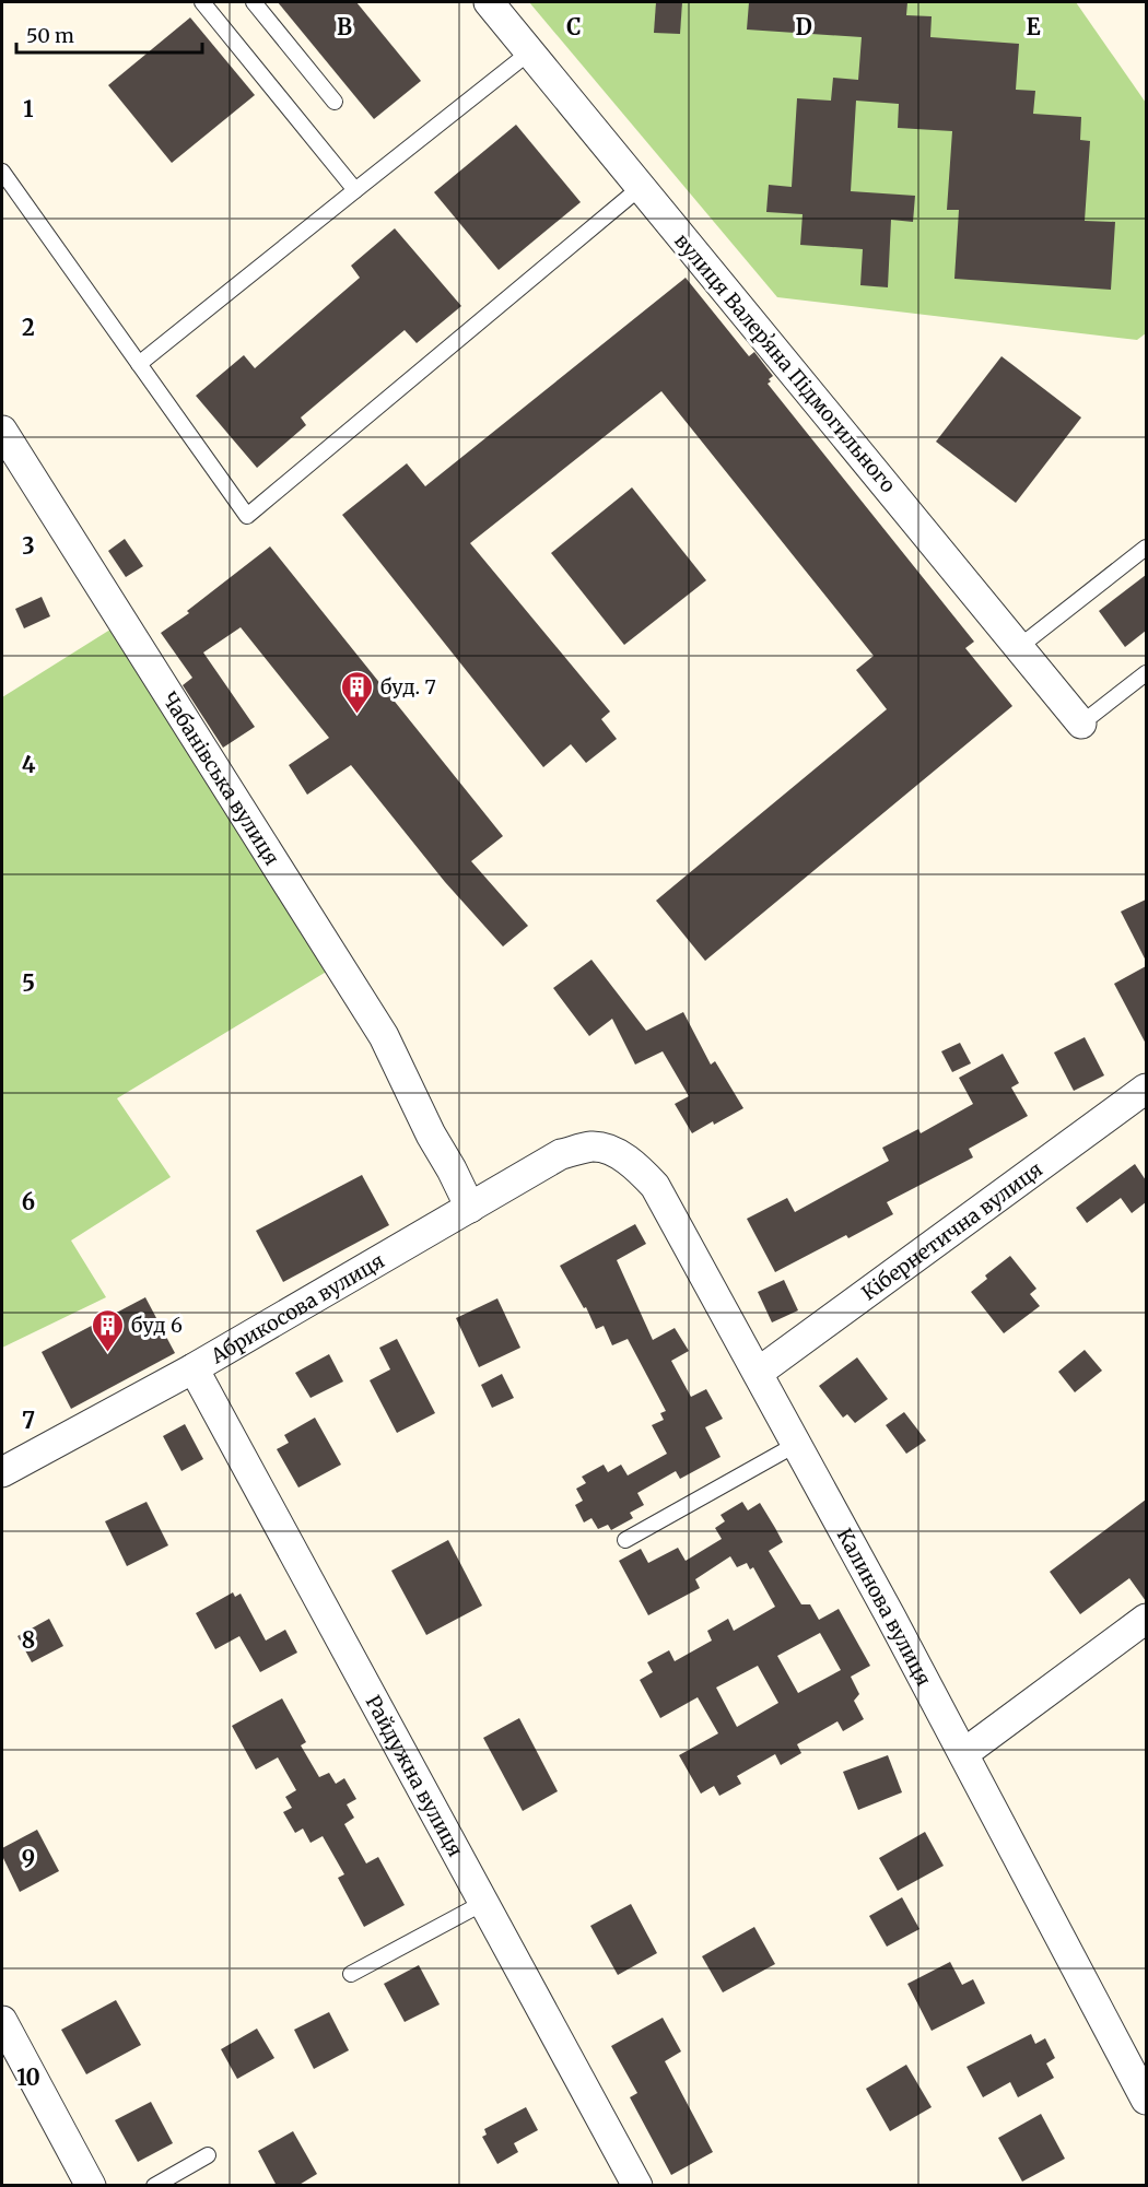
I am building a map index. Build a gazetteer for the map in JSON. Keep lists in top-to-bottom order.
{
  "streets": {
    "street": [
      "вулиця Валерʼяна Підмогильного",
      "Чабанівська вулиця",
      "Кібернетична вулиця",
      "Абрикосова вулиця",
      "Калинова вулиця",
      "Райдужна вулиця"
    ]
  },
  "crossings": [
    ["Чабанівська вулиця", "Абрикосова вулиця"],
    ["Кібернетична вулиця", "Калинова вулиця"],
    ["Абрикосова вулиця", "Калинова вулиця"],
    ["Абрикосова вулиця", "Райдужна вулиця"]
  ],
  "places": {
    "building": ["буд. 7", "буд 6"]
  },
  "scale_bar": "50 m",
  "grid": {
    "columns": [
      "B",
      "C",
      "D",
      "E"
    ],
    "rows": [
      "1",
      "2",
      "3",
      "4",
      "5",
      "6",
      "7",
      "8",
      "9",
      "10"
    ]
  }
}
